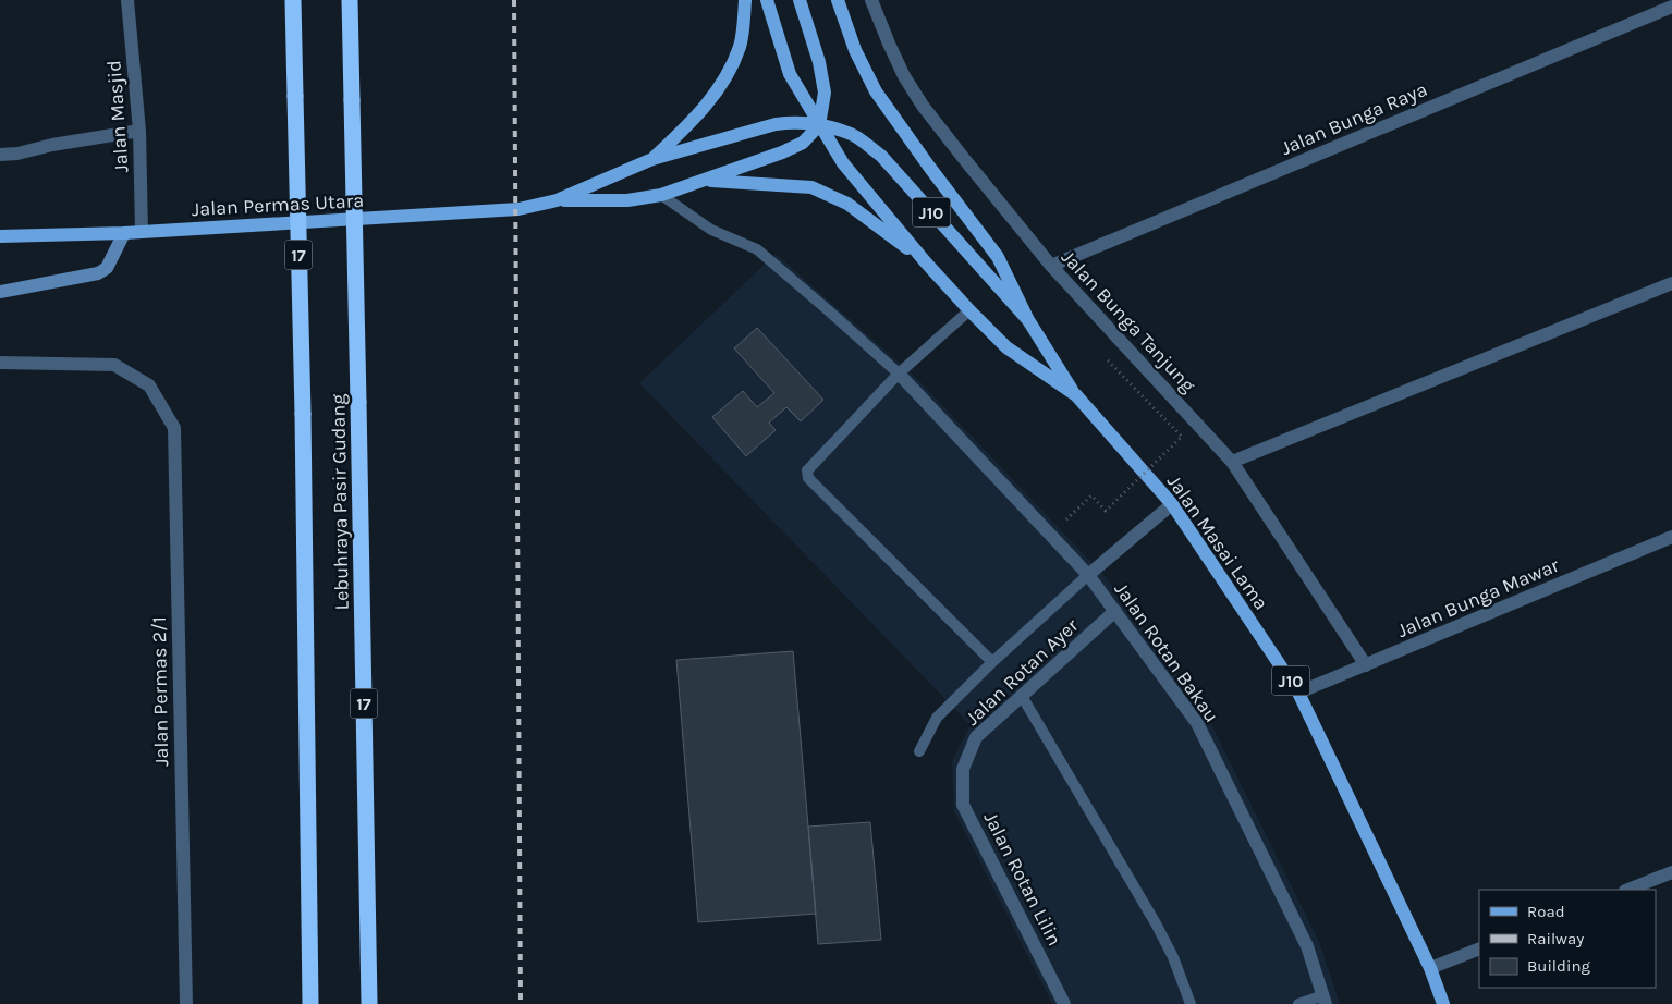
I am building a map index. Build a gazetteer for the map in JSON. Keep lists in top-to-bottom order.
{
  "streets": {
    "highway": ["17", "Lebuhraya Pasir Gudang"],
    "main road": ["Jalan Permas Utara", "J10", "Jalan Masai Lama"],
    "street": [
      "Jalan Masjid",
      "Jalan Bunga Raya",
      "Jalan Bunga Tanjung",
      "Jalan Bunga Mawar",
      "Jalan Rotan Bakau",
      "Jalan Rotan Ayer",
      "Jalan Permas 2/1",
      "Jalan Rotan Lilin"
    ]
  },
  "crossings": [
    ["Jalan Masjid", "Jalan Permas Utara"],
    ["Jalan Bunga Raya", "Jalan Bunga Tanjung"],
    ["Jalan Permas Utara", "J10"],
    ["Jalan Permas Utara", "Jalan Masai Lama"],
    ["J10", "Jalan Masai Lama"],
    ["Jalan Bunga Tanjung", "Jalan Bunga Mawar"],
    ["Jalan Masai Lama", "Jalan Bunga Mawar"],
    ["Jalan Rotan Bakau", "Jalan Rotan Ayer"],
    ["Jalan Rotan Ayer", "Jalan Rotan Lilin"]
  ],
  "legend": ["Road", "Railway", "Building"]
}
